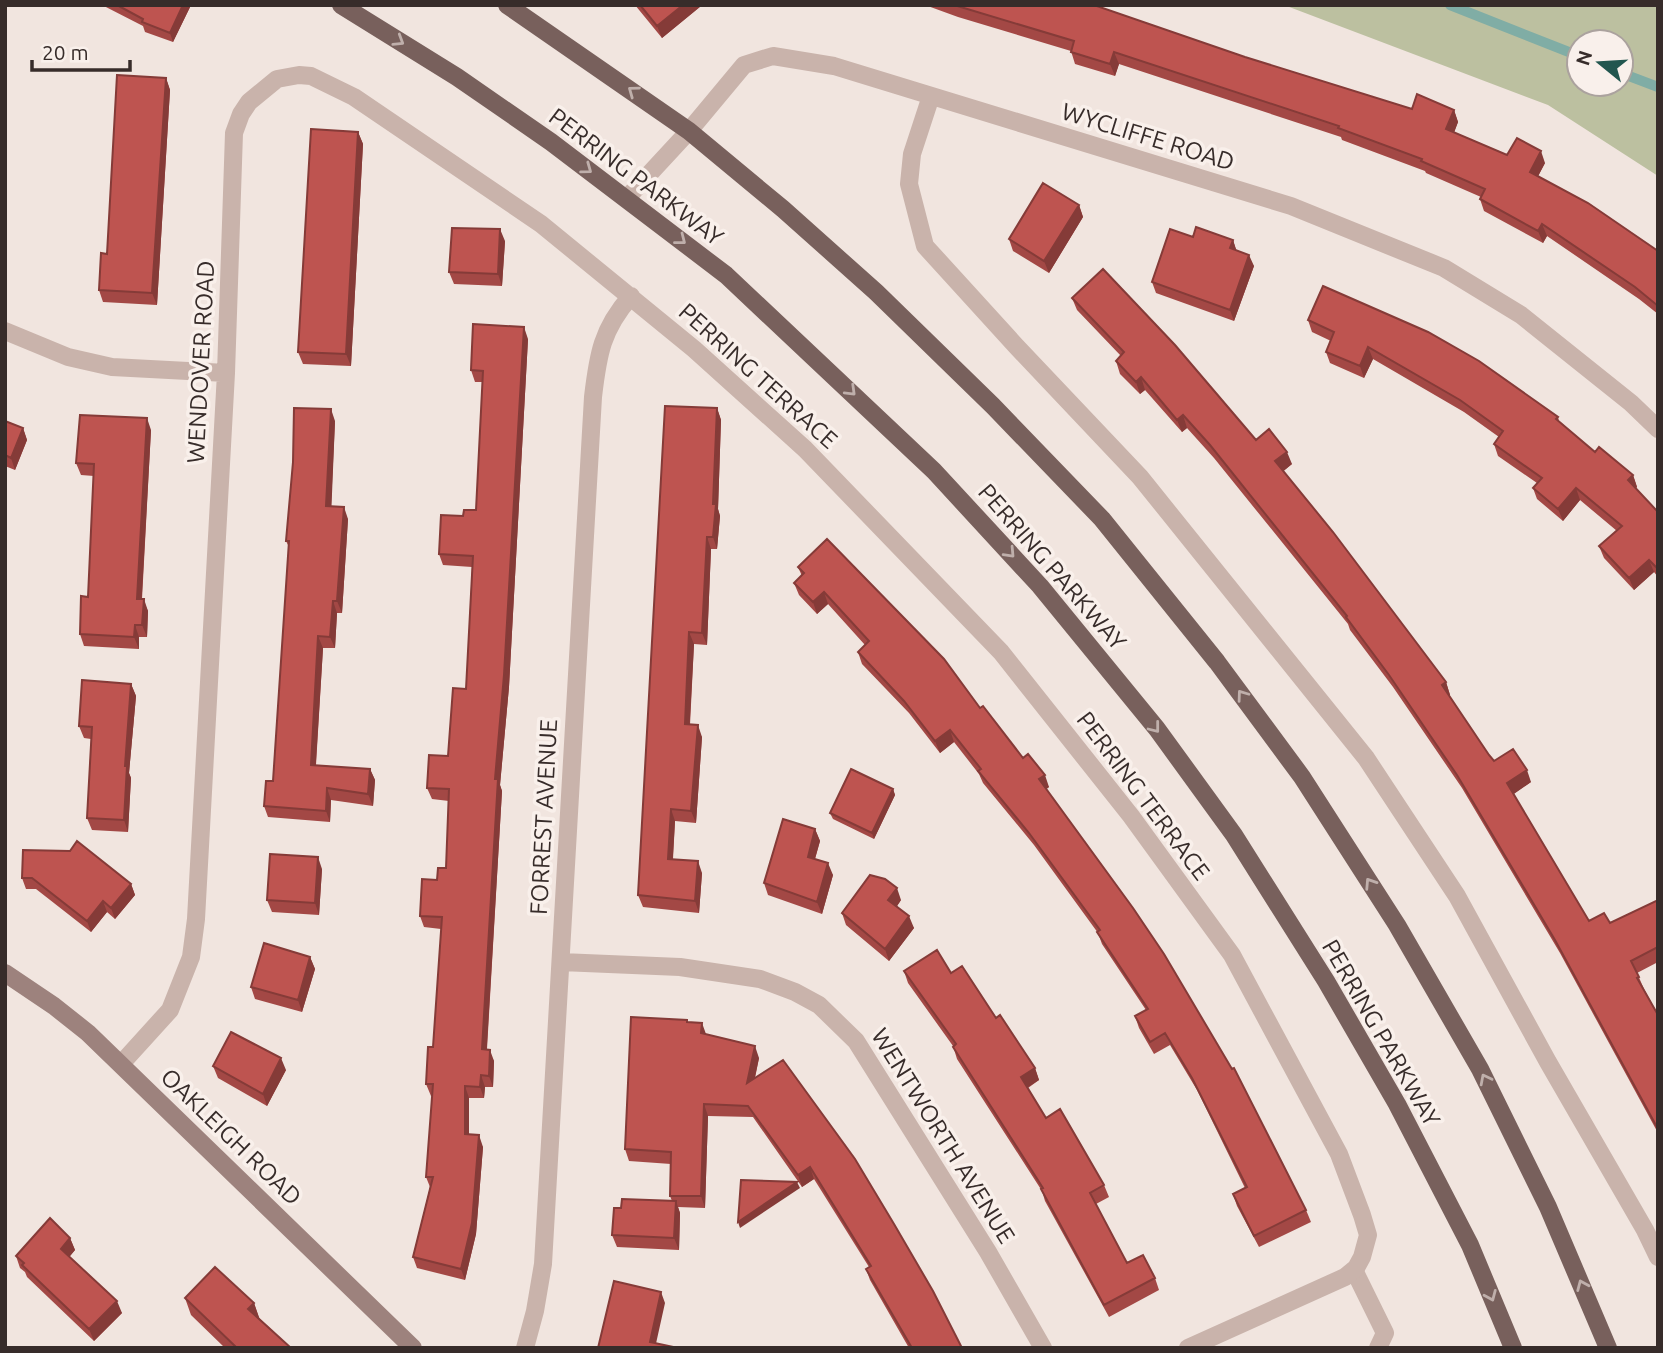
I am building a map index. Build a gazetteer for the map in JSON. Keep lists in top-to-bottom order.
{
  "streets": {
    "main road": ["PERRING PARKWAY"],
    "street": [
      "WYCLIFFE ROAD",
      "WENDOVER ROAD",
      "PERRING TERRACE",
      "FORREST AVENUE",
      "WENTWORTH AVENUE",
      "OAKLEIGH ROAD"
    ]
  },
  "crossings": [
    ["WYCLIFFE ROAD", "PERRING PARKWAY"],
    ["WENDOVER ROAD", "PERRING TERRACE"],
    ["WENDOVER ROAD", "FORREST AVENUE"],
    ["WENDOVER ROAD", "OAKLEIGH ROAD"],
    ["PERRING TERRACE", "FORREST AVENUE"],
    ["FORREST AVENUE", "WENTWORTH AVENUE"]
  ],
  "scale_bar": "20 m",
  "north": "left"
}
